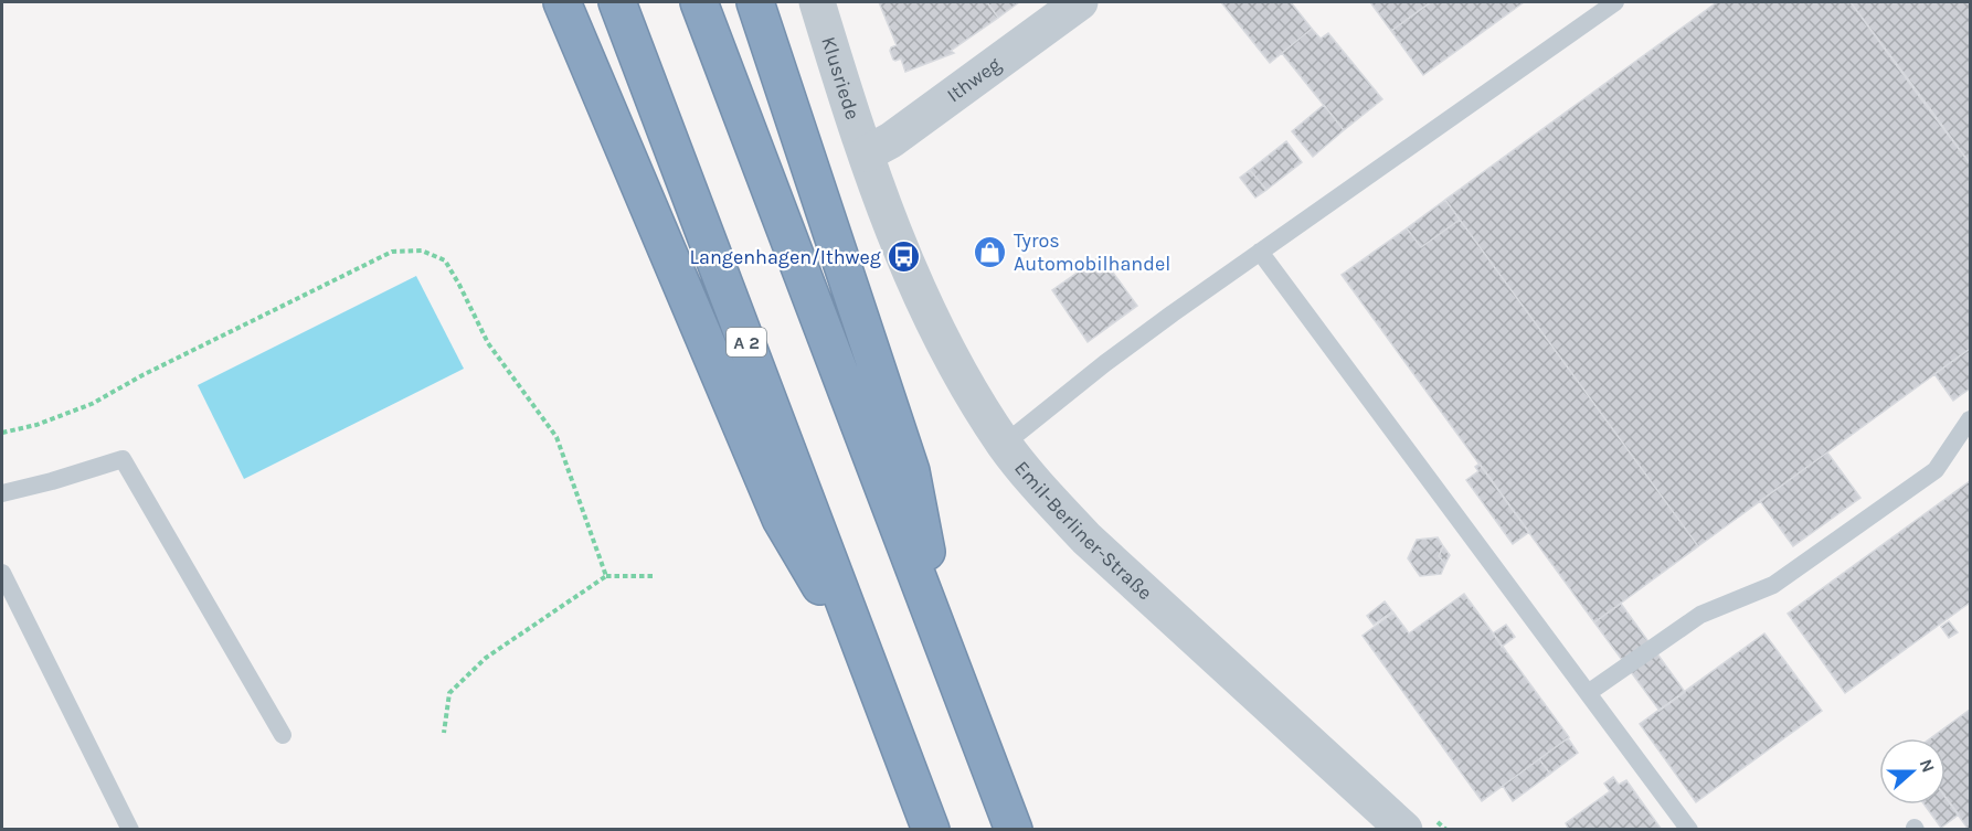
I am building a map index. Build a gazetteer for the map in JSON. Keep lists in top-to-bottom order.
{
  "streets": {
    "highway": ["A 2"],
    "street": ["Klusriede", "Ithweg", "Emil-Berliner-Straße"]
  },
  "crossings": [
    ["Klusriede", "Ithweg"],
    ["Klusriede", "Emil-Berliner-Straße"],
    ["Ithweg", "Emil-Berliner-Straße"]
  ],
  "places": {
    "shop": ["Tyros Automobilhandel"],
    "bus stop": ["Langenhagen/Ithweg"]
  },
  "north": "right"
}
